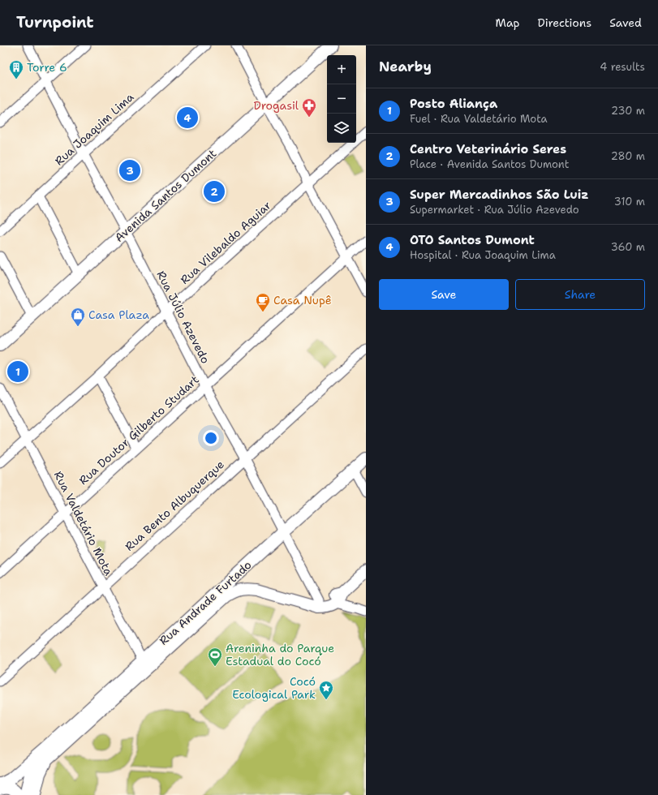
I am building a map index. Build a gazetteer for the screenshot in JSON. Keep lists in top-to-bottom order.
{
  "streets": {
    "main road": ["Avenida Santos Dumont", "Rua Andrade Furtado"],
    "street": [
      "Rua Joaquim Lima",
      "Rua Vilebaldo Aguiar",
      "Rua Júlio Azevedo",
      "Rua Doutor Gilberto Studart",
      "Rua Bento Albuquerque",
      "Rua Valdetário Mota"
    ]
  },
  "crossings": [
    ["Rua Joaquim Lima", "Rua Júlio Azevedo"],
    ["Avenida Santos Dumont", "Rua Júlio Azevedo"],
    ["Rua Vilebaldo Aguiar", "Rua Júlio Azevedo"],
    ["Rua Vilebaldo Aguiar", "Rua Valdetário Mota"],
    ["Rua Júlio Azevedo", "Rua Doutor Gilberto Studart"],
    ["Rua Júlio Azevedo", "Rua Bento Albuquerque"],
    ["Rua Júlio Azevedo", "Rua Andrade Furtado"],
    ["Rua Doutor Gilberto Studart", "Rua Valdetário Mota"],
    ["Rua Bento Albuquerque", "Rua Valdetário Mota"],
    ["Rua Valdetário Mota", "Rua Andrade Furtado"]
  ],
  "places": {
    "building": ["Torre 6"],
    "pharmacy": ["Drogasil"],
    "cafe": ["Casa Nupê"],
    "shop": ["Casa Plaza"],
    "sports": ["Areninha do Parque Estadual do Cocó"],
    "place": ["Cocó Ecological Park"]
  },
  "page": {
    "header": "Turnpoint",
    "nav": ["Map", "Directions", "Saved"],
    "heading": ["Nearby", "4 results"],
    "map_buttons": ["+", "−"],
    "list": [
      {
        "mark": "1",
        "name": "Posto Aliança",
        "note": "Fuel · Rua Valdetário Mota",
        "value": "230 m"
      },
      {
        "mark": "2",
        "name": "Centro Veterinário Seres",
        "note": "Place · Avenida Santos Dumont",
        "value": "280 m"
      },
      {
        "mark": "3",
        "name": "Super Mercadinhos São Luiz",
        "note": "Supermarket · Rua Júlio Azevedo",
        "value": "310 m"
      },
      {
        "mark": "4",
        "name": "OTO Santos Dumont",
        "note": "Hospital · Rua Joaquim Lima",
        "value": "360 m"
      }
    ],
    "pins": [
      "4",
      "3",
      "2",
      "1"
    ],
    "buttons": ["Save", "Share"]
  }
}
